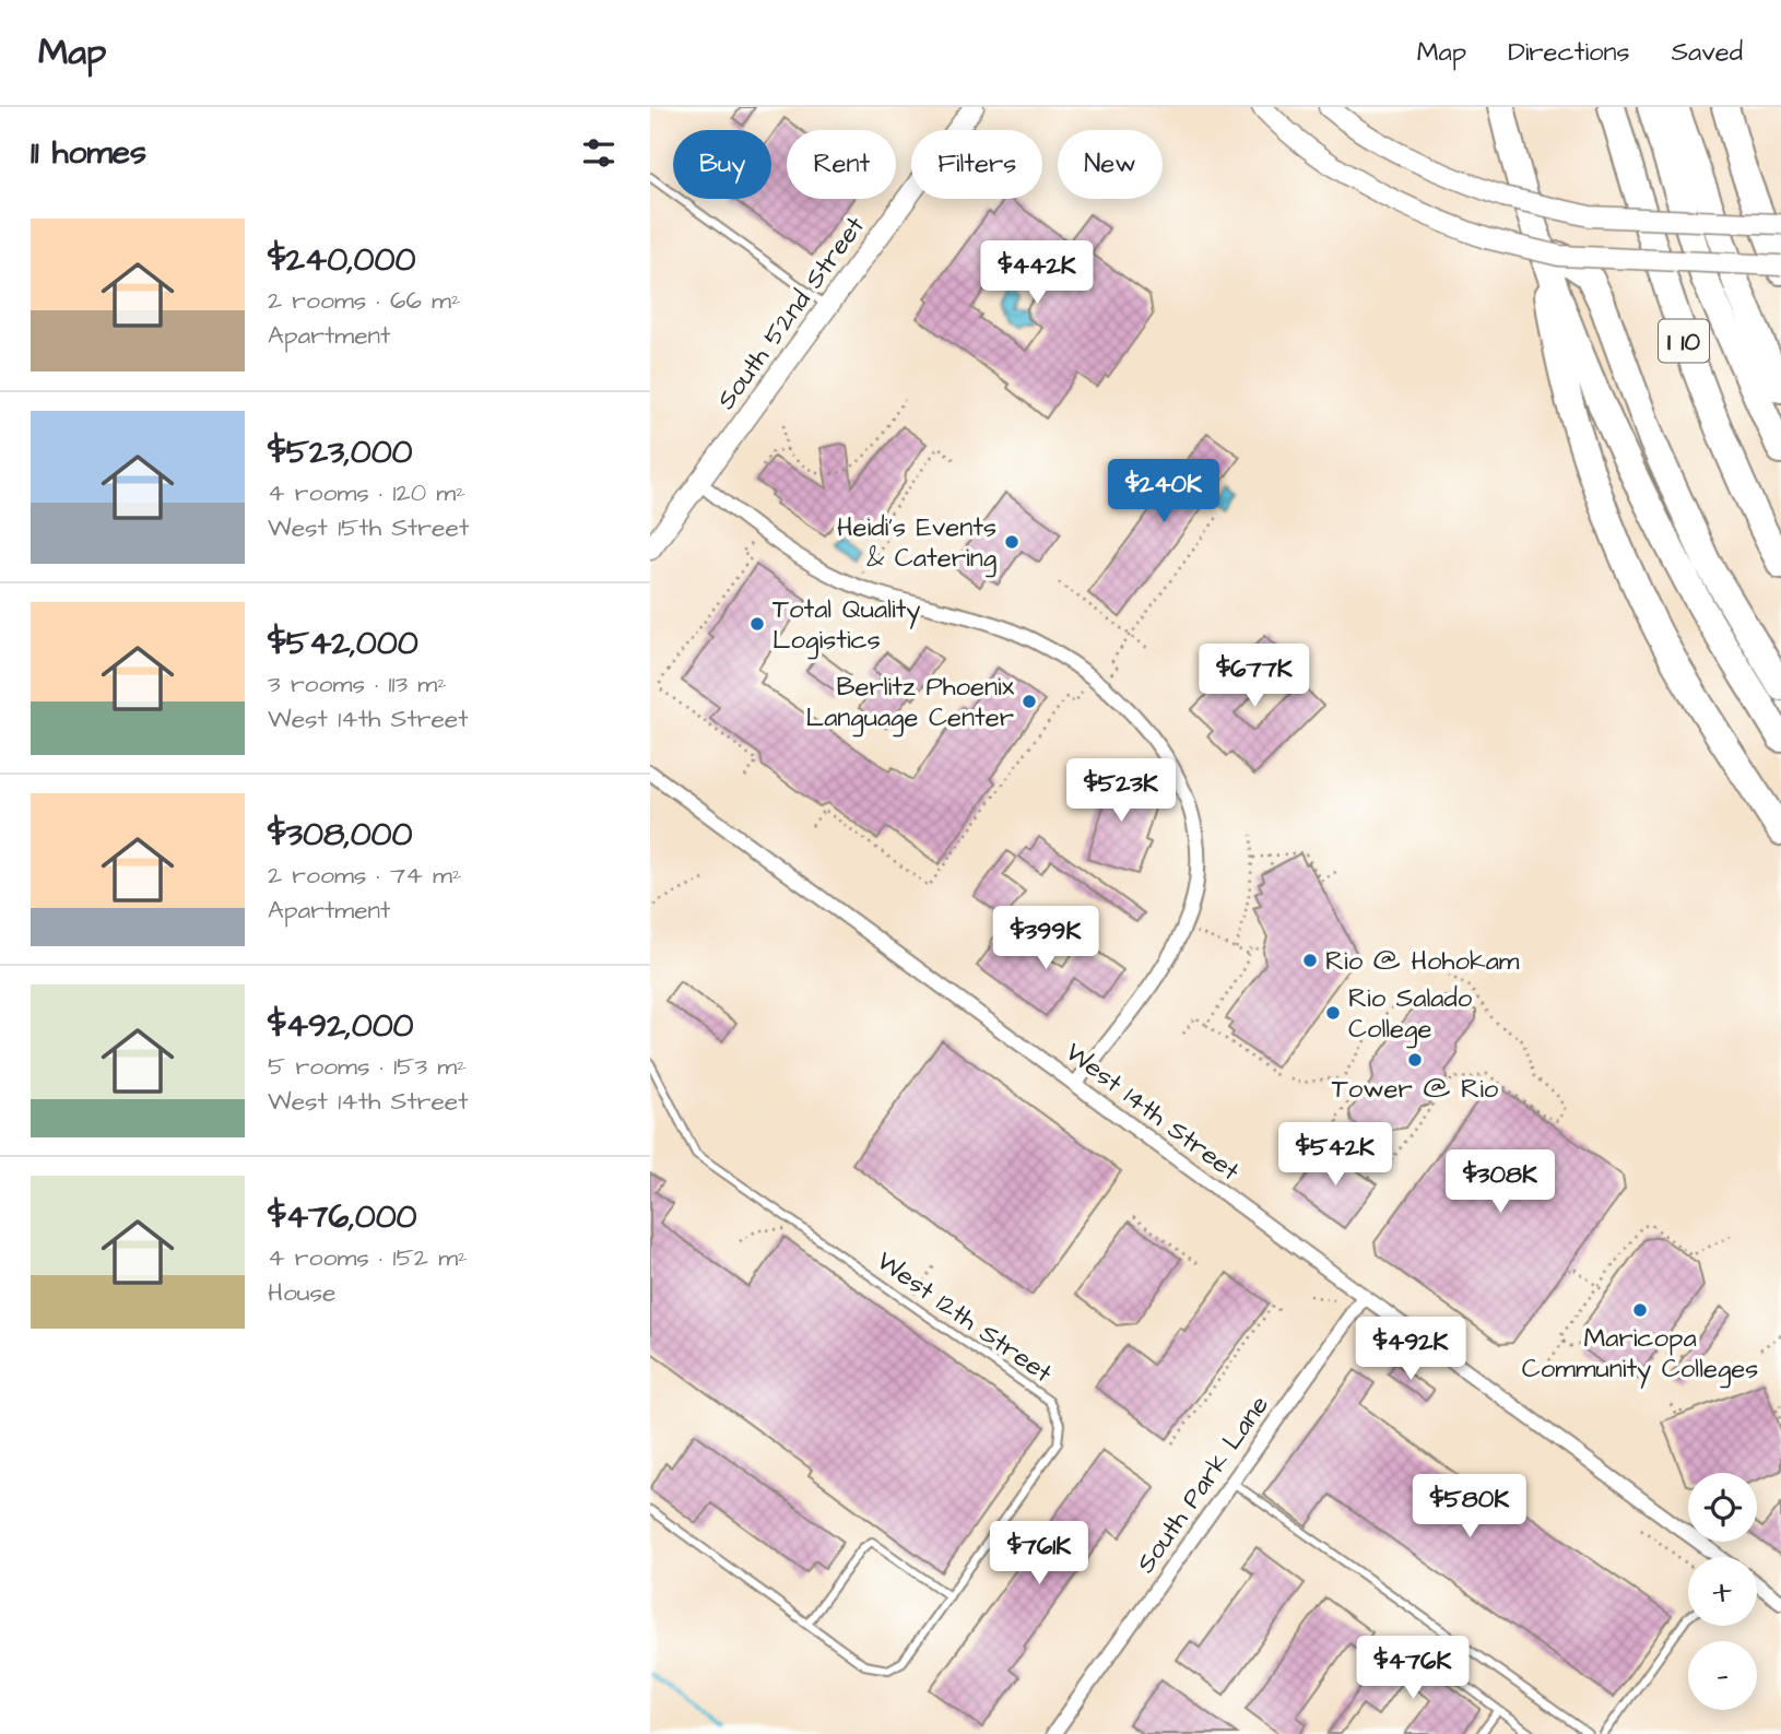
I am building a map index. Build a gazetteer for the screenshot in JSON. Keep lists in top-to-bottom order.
{
  "streets": {
    "highway": ["I 10"],
    "main road": ["South 52nd Street"],
    "street": ["West 14th Street", "South Park Lane"],
    "lane": ["West 12th Street"]
  },
  "crossings": [
    ["West 14th Street", "South Park Lane"]
  ],
  "places": [
    "Heidi's Events & Catering",
    "Total Quality Logistics",
    "Berlitz Phoenix Language Center",
    "Rio @ Hohokam",
    "Rio Salado College",
    "Tower @ Rio",
    "Maricopa Community Colleges"
  ],
  "page": {
    "header": "Map",
    "nav": ["Map", "Directions", "Saved"],
    "heading": "11 homes",
    "chip": [
      "Buy",
      "Rent",
      "Filters",
      "New"
    ],
    "list": [
      {
        "name": "$240,000",
        "note": "2 rooms · 66 m² · Apartment"
      },
      {
        "name": "$523,000",
        "note": "4 rooms · 120 m² · West 15th Street"
      },
      {
        "name": "$542,000",
        "note": "3 rooms · 113 m² · West 14th Street"
      },
      {
        "name": "$308,000",
        "note": "2 rooms · 74 m² · Apartment"
      },
      {
        "name": "$492,000",
        "note": "5 rooms · 153 m² · West 14th Street"
      },
      {
        "name": "$476,000",
        "note": "4 rooms · 152 m² · House"
      }
    ],
    "price": [
      "$442K",
      "$240K",
      "$677K",
      "$523K",
      "$399K",
      "$542K",
      "$308K",
      "$492K",
      "$580K",
      "$761K",
      "$476K"
    ],
    "map_buttons": ["+", "−"]
  }
}
